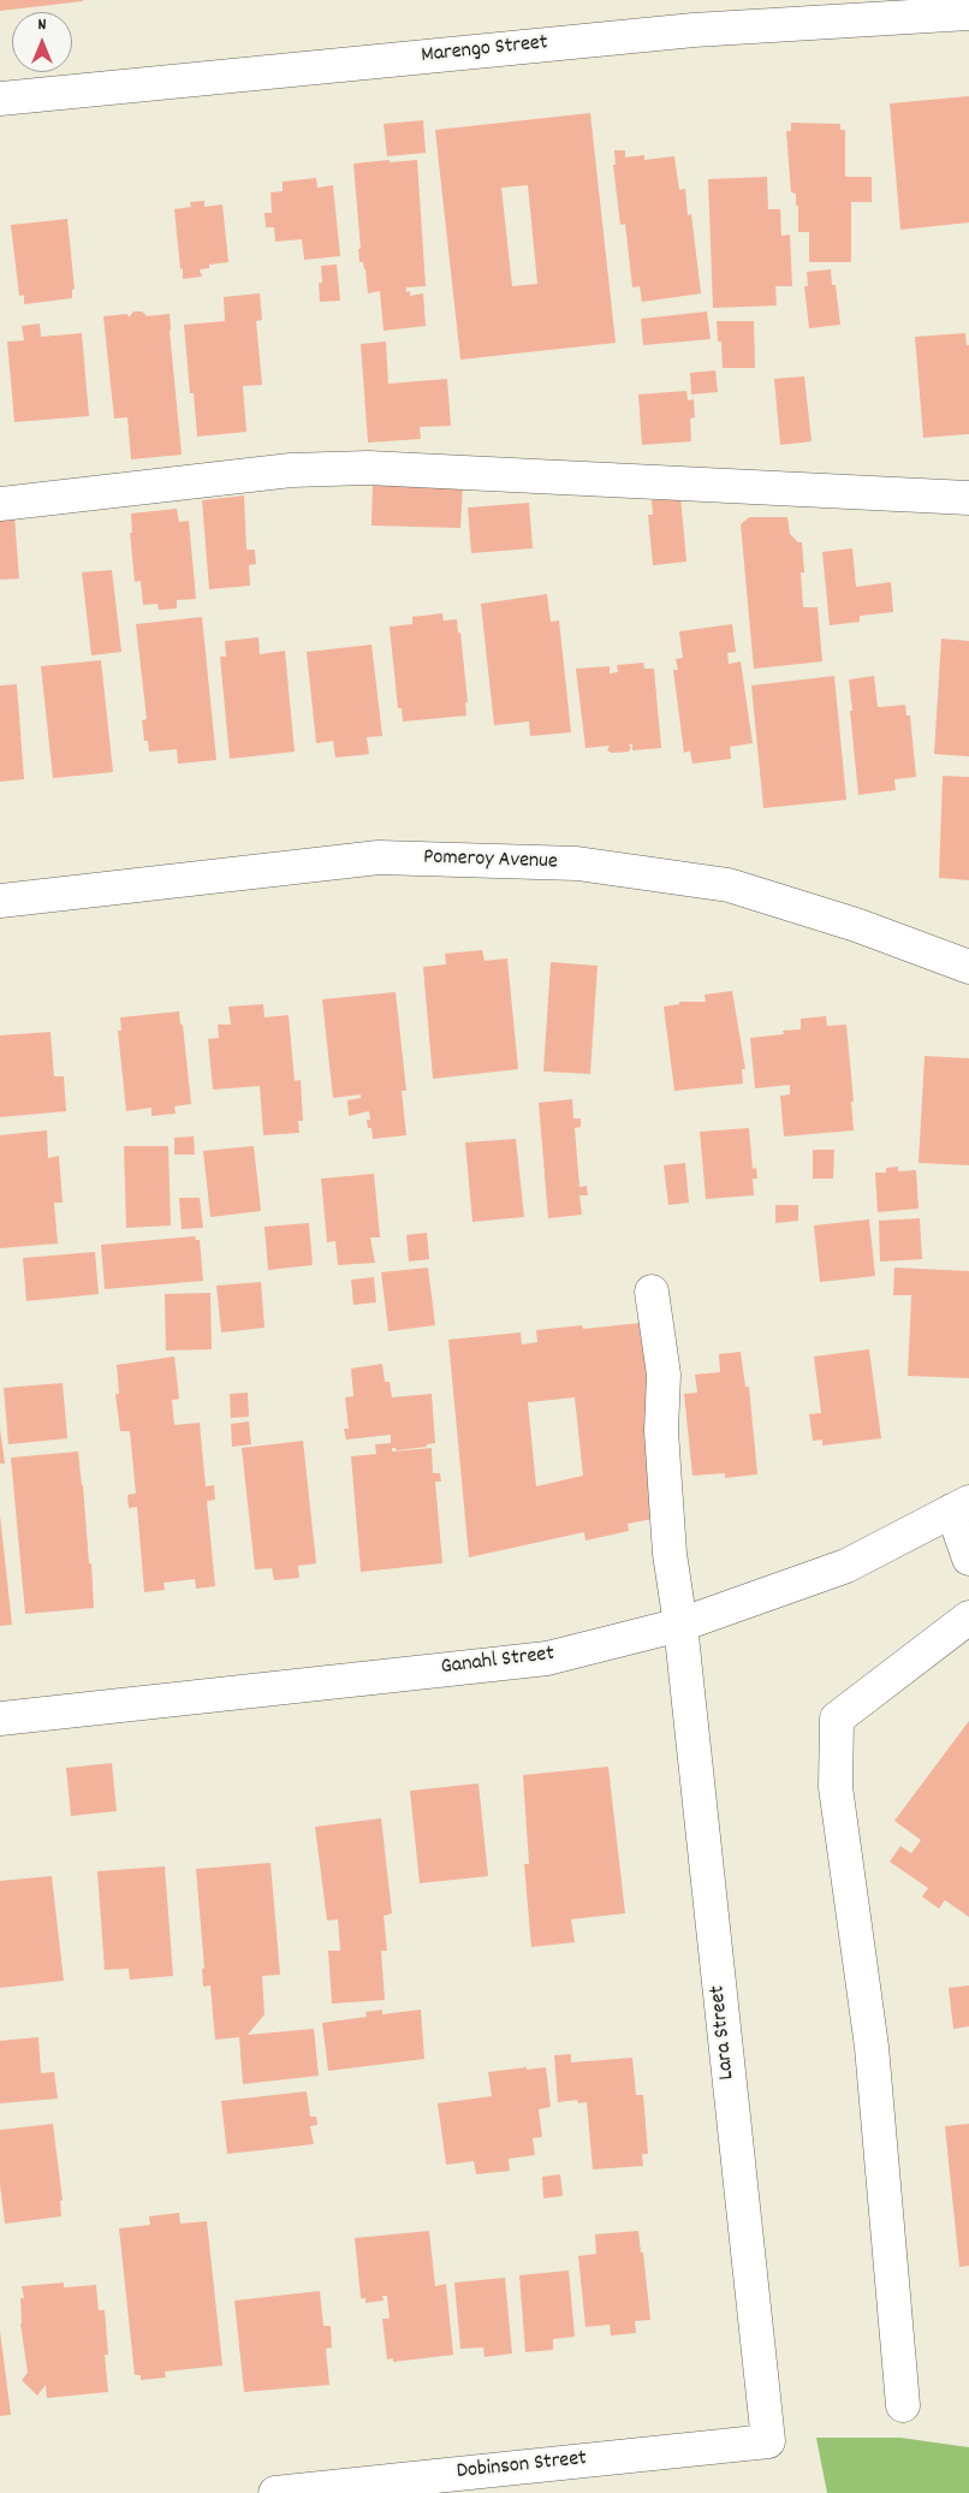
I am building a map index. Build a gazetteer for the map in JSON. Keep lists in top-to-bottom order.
{
  "streets": {
    "street": [
      "Marengo Street",
      "Pomeroy Avenue",
      "Ganahl Street",
      "Lara Street",
      "Dobinson Street"
    ]
  },
  "crossings": [
    ["Ganahl Street", "Lara Street"],
    ["Lara Street", "Dobinson Street"]
  ],
  "north": "top"
}
